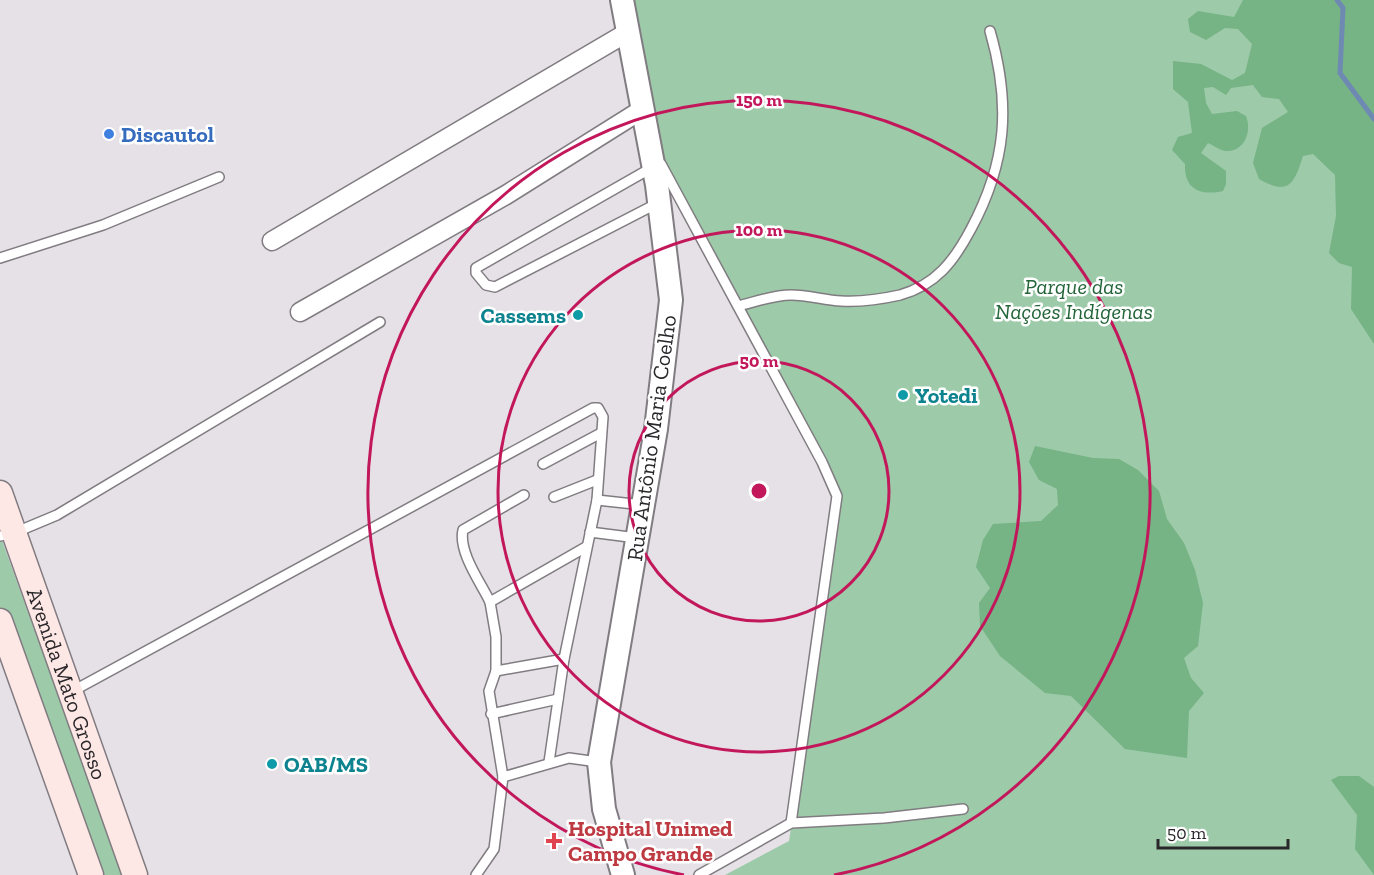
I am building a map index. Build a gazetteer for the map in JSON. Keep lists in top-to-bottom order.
{
  "streets": {
    "main road": ["Avenida Mato Grosso"],
    "street": ["Rua Antônio Maria Coelho"]
  },
  "parks": ["Parque das Nações Indígenas"],
  "places": {
    "other": [
      "Discautol",
      "Cassems",
      "Yotedi",
      "OAB/MS"
    ],
    "health": ["Hospital Unimed Campo Grande"]
  },
  "scale_bar": "50 m",
  "rings": ["150 m", "100 m", "50 m"]
}
